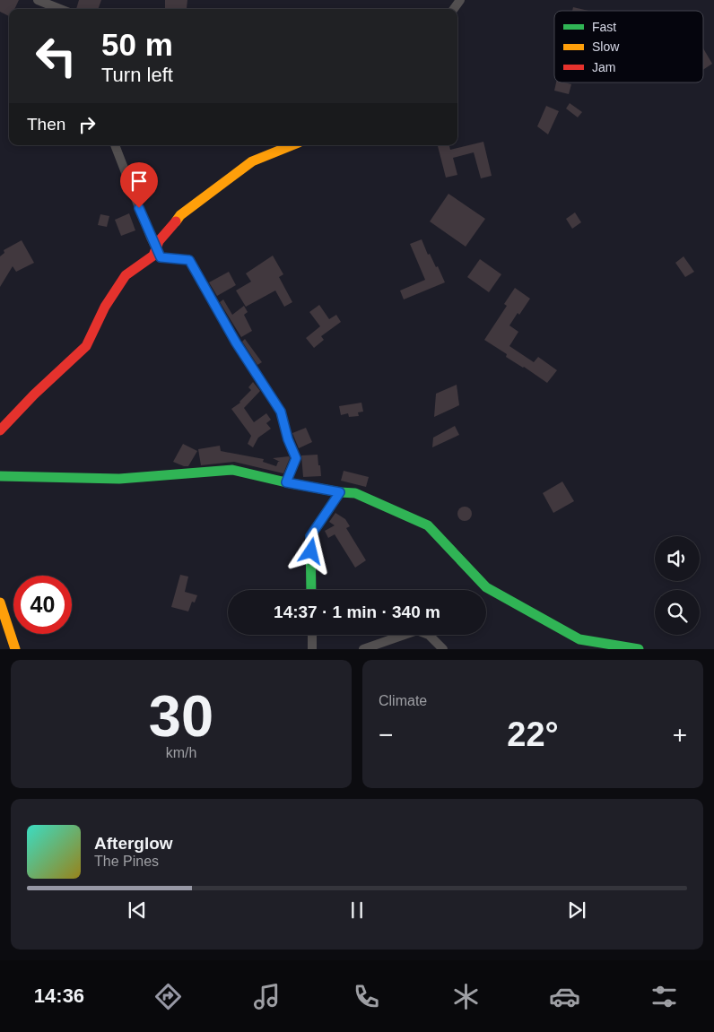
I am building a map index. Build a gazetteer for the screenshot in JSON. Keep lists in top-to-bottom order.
{
  "legend": ["Fast", "Slow", "Jam"],
  "page": {
    "turn": ["50 m", "Turn left"],
    "then": "Then",
    "limit": "40",
    "trip": "14:37 · 1 min · 340 m",
    "tile": [
      ["30", "km/h"],
      "Climate"
    ],
    "heat": ["−", "22°", "+"],
    "song": ["Afterglow", "The Pines"],
    "tabs": "14:36"
  }
}
